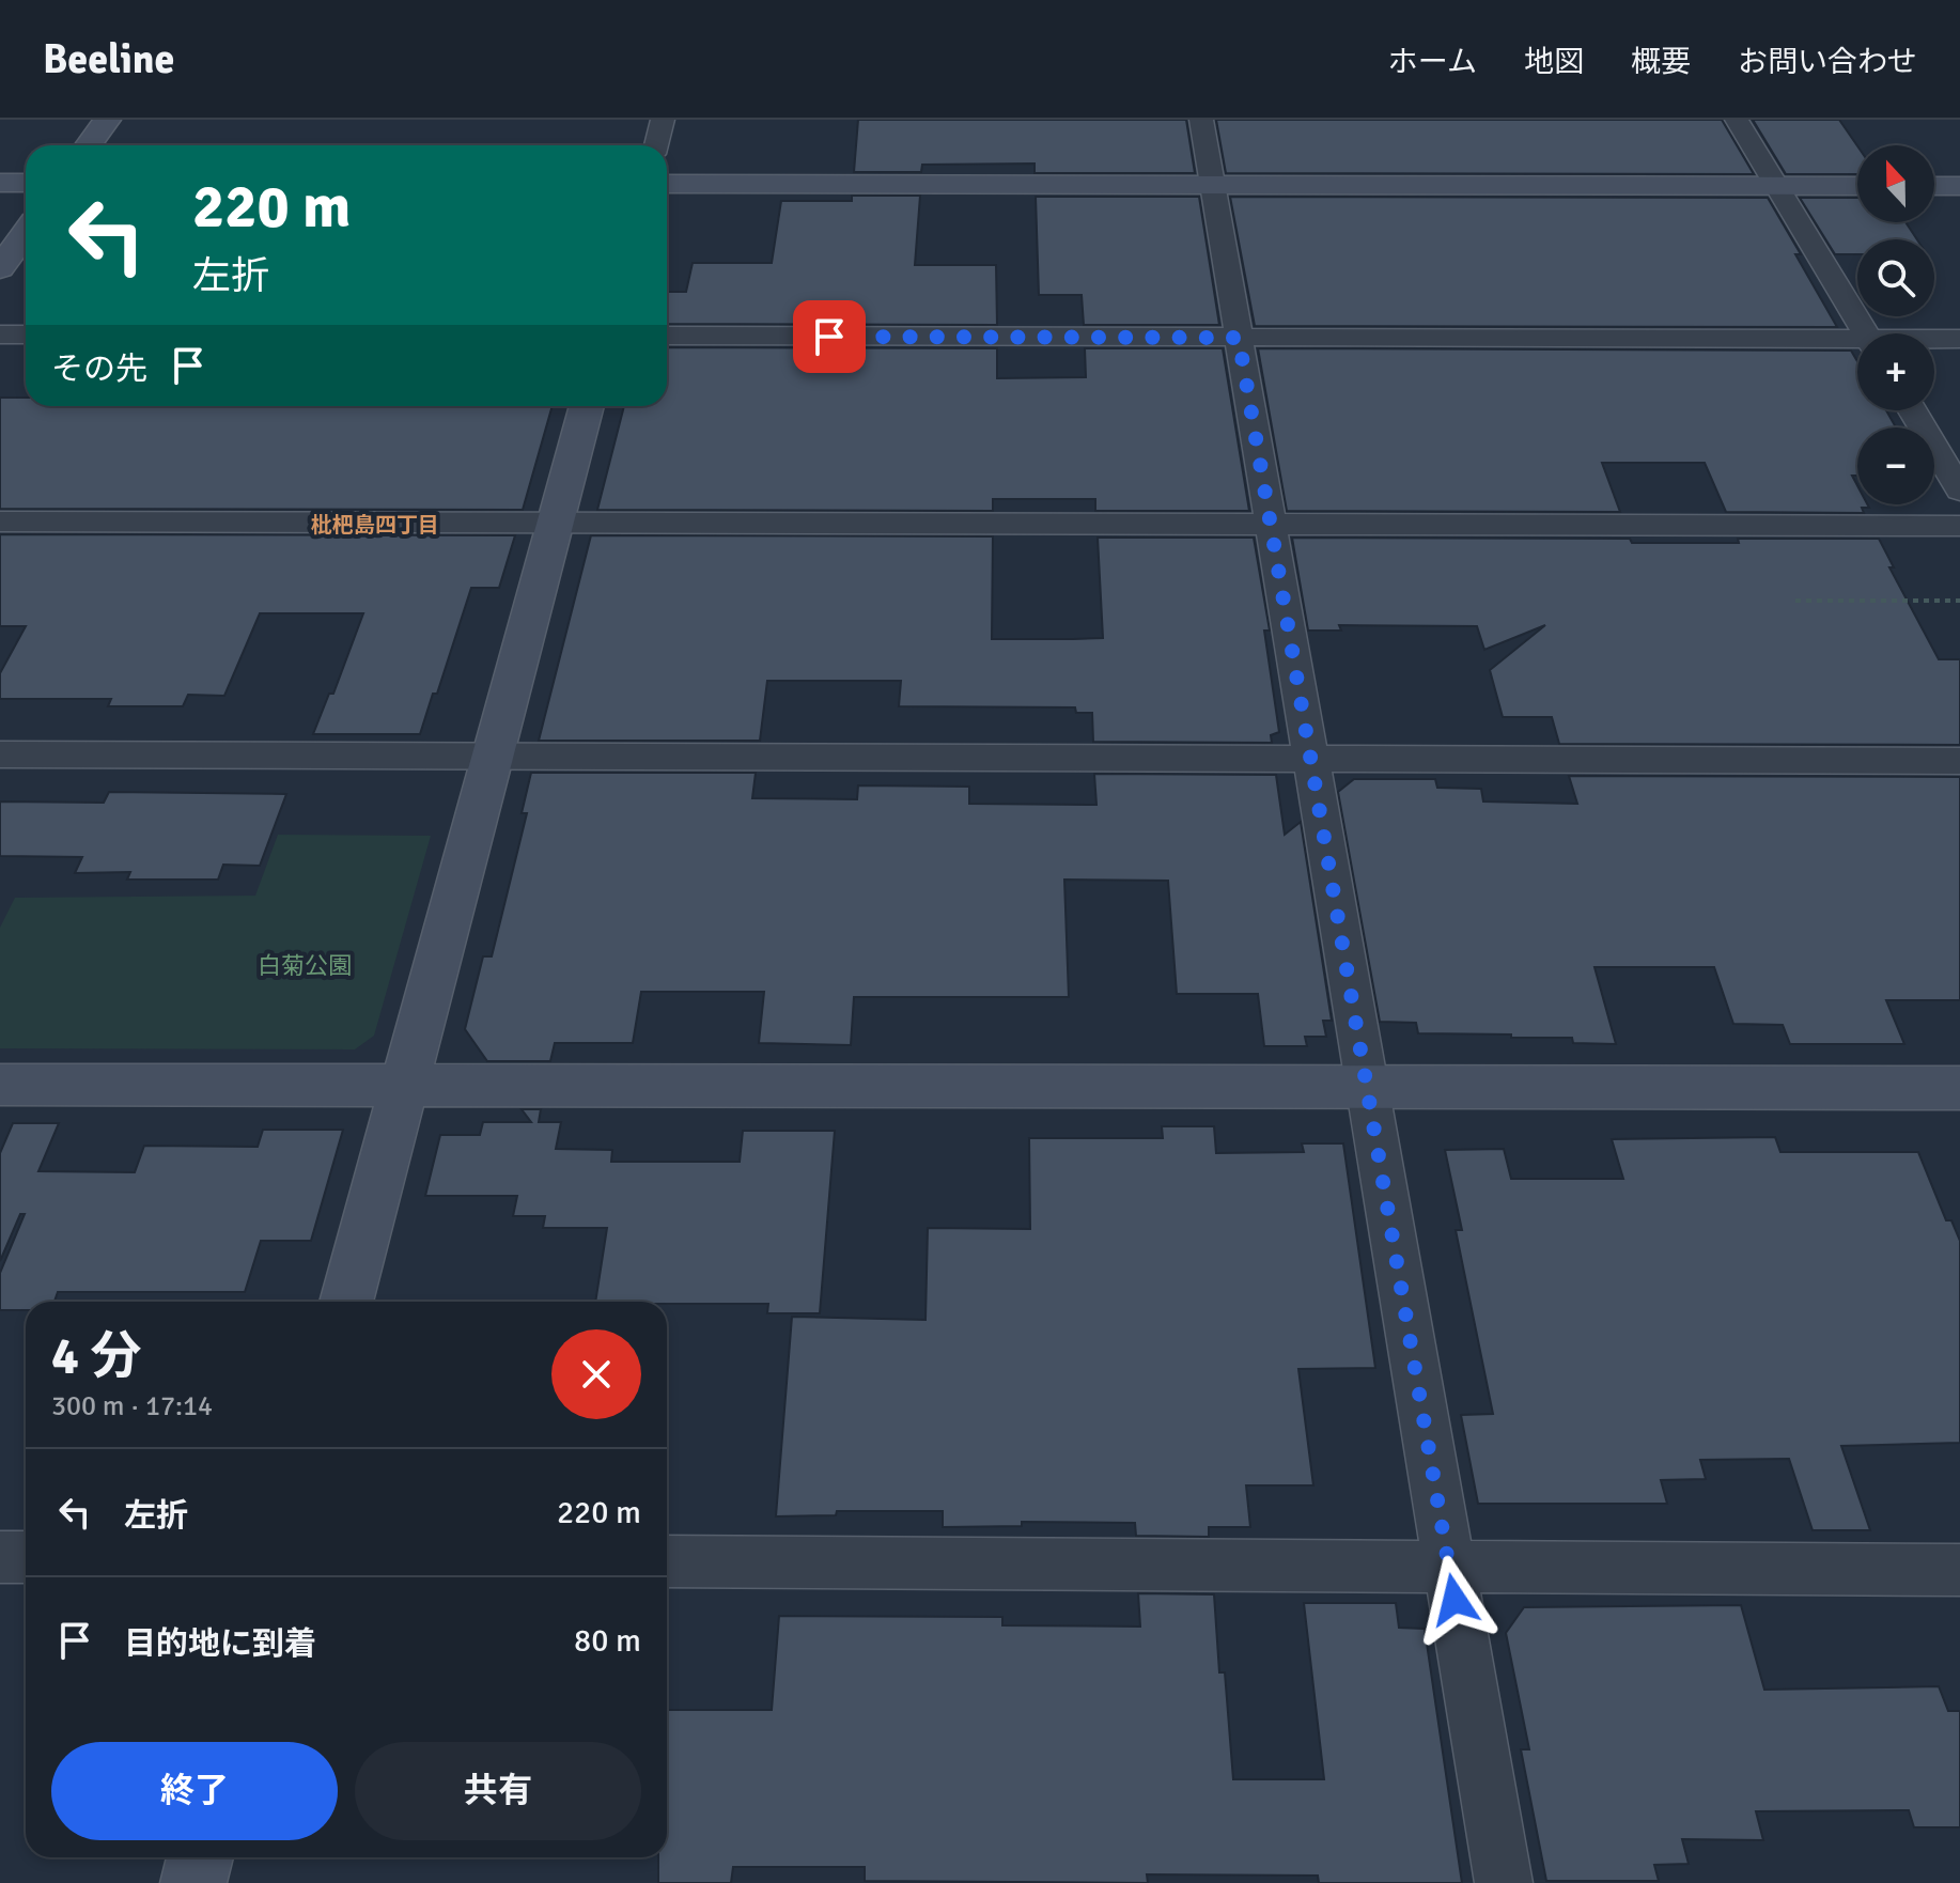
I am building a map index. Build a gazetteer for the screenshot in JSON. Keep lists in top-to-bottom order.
{
  "districts": ["枇杷島四丁目"],
  "parks": ["白菊公園"],
  "north": "top",
  "page": {
    "header": "Beeline",
    "nav": [
      "ホーム",
      "地図",
      "概要",
      "お問い合わせ"
    ],
    "map_buttons": ["+", "−"],
    "turn": ["220 m", "左折"],
    "then": "その先",
    "heading": ["4 分", "300 m · 17:14"],
    "list": [
      {
        "name": "左折",
        "value": "220 m"
      },
      {
        "name": "目的地に到着",
        "value": "80 m"
      }
    ],
    "buttons": ["終了", "共有"]
  }
}
